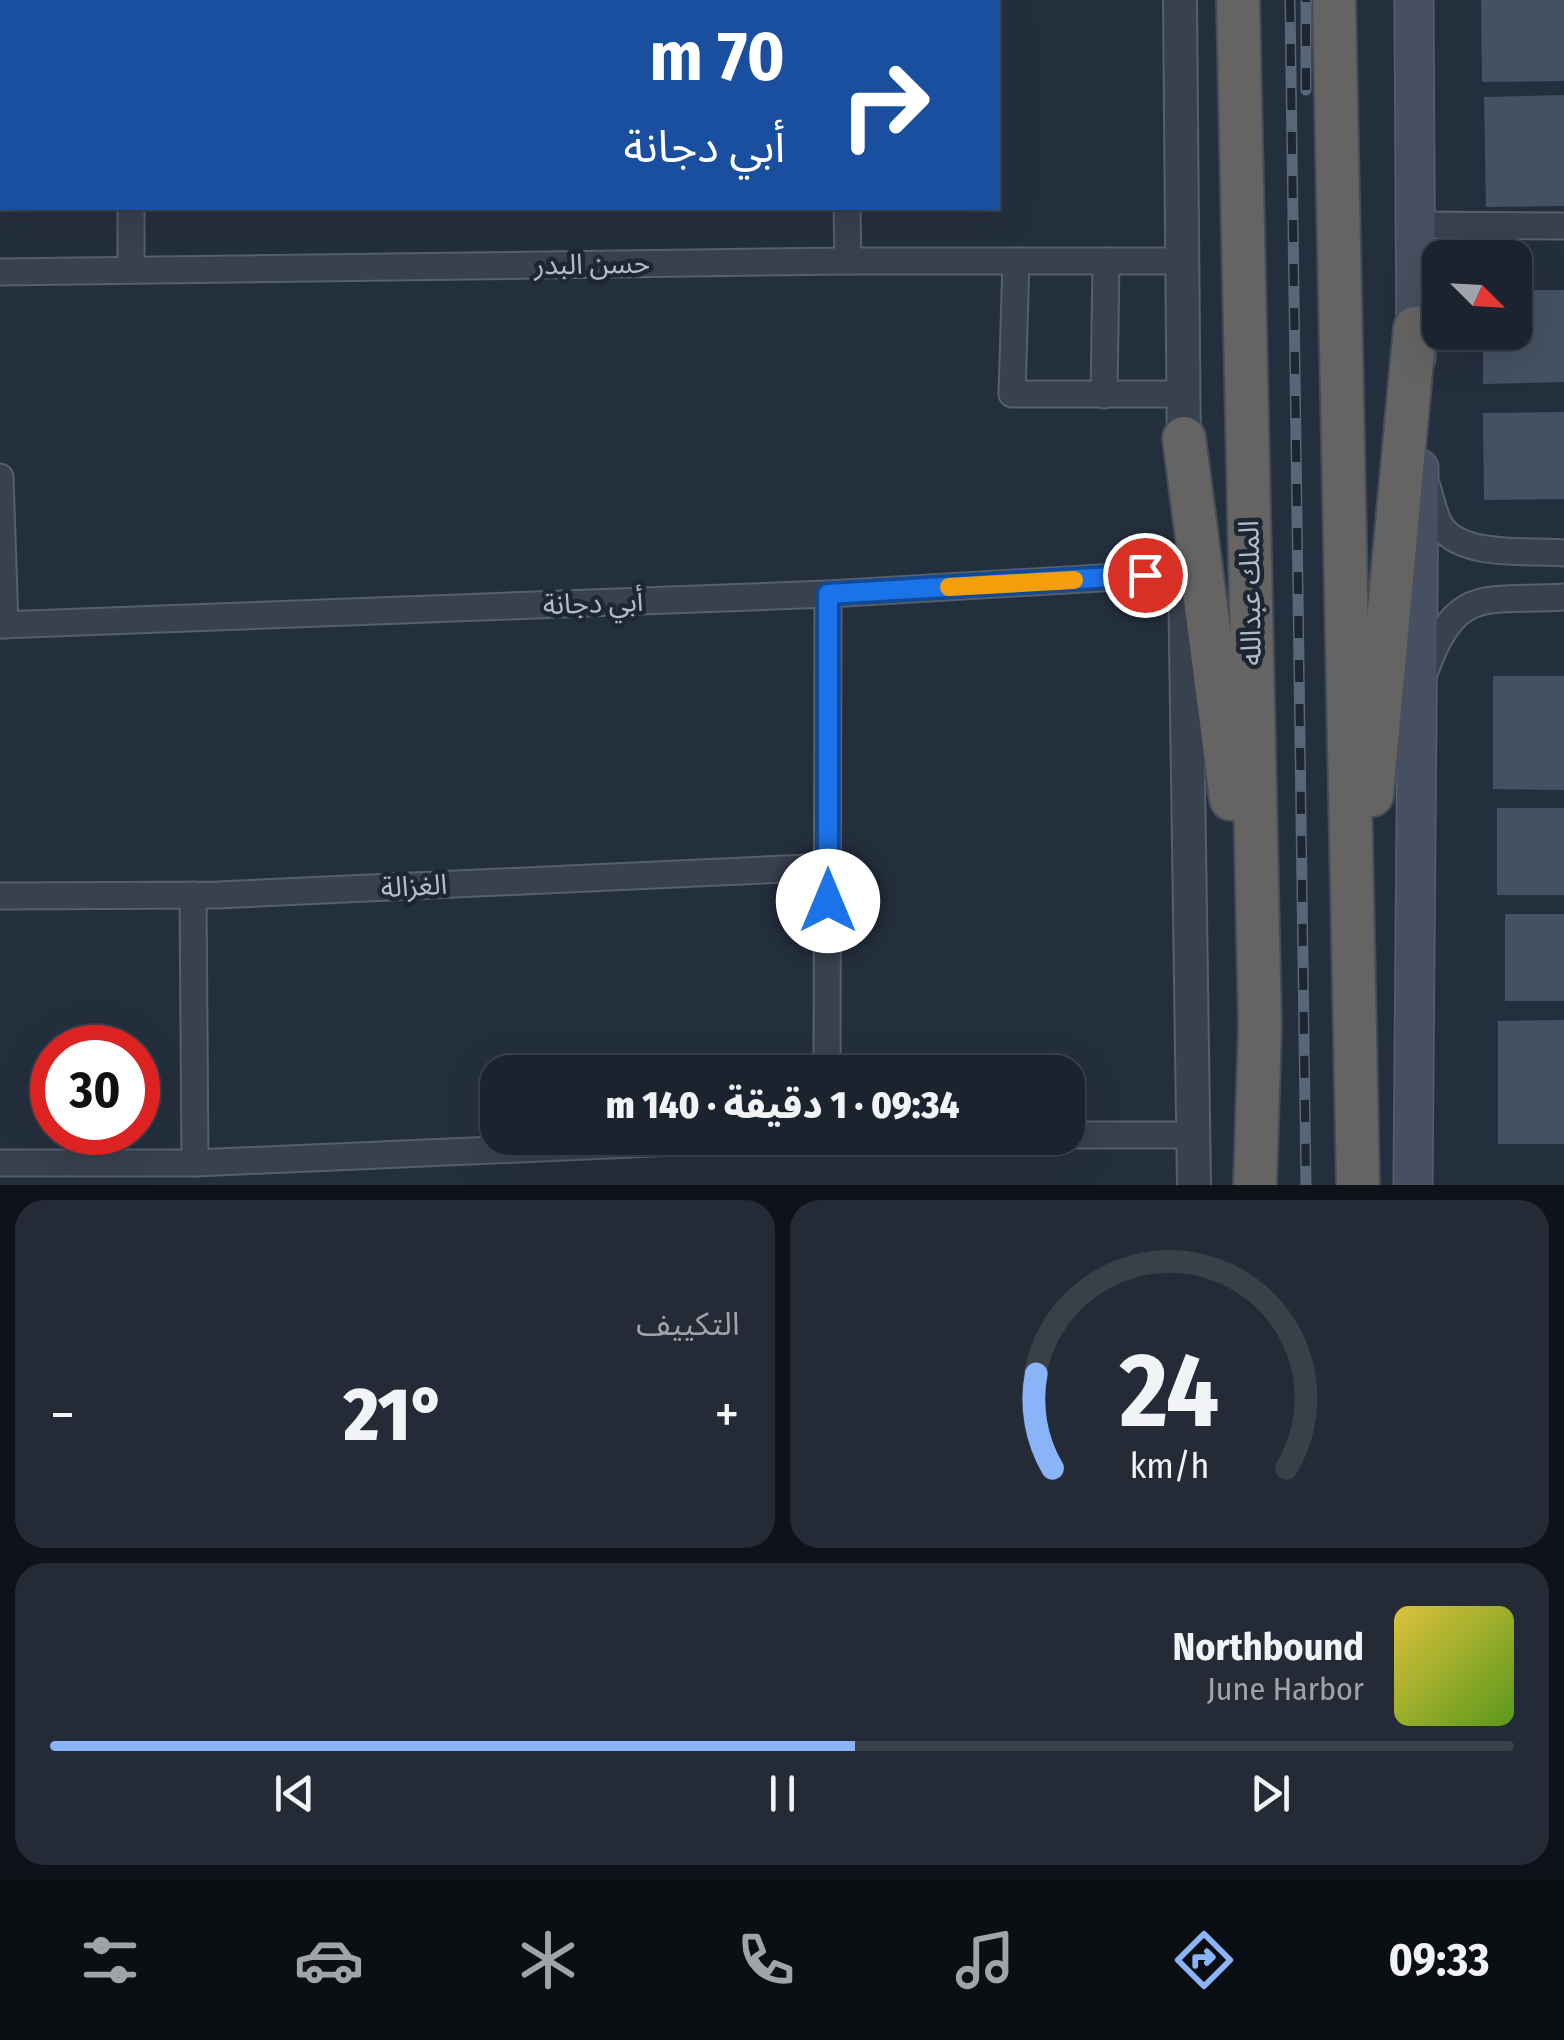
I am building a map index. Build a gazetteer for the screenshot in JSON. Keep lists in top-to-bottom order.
{
  "streets": {
    "highway": ["الملك عبدالله"],
    "street": ["حسن البدر", "أبي دجانة", "الغزالة"]
  },
  "north": "bottom right",
  "page": {
    "turn": ["70 m", "أبي دجانة"],
    "limit": "30",
    "trip": "09:34 · 1 دقيقة · 140 m",
    "tile": "التكييف",
    "heat": ["−", "21°", "+"],
    "song": ["Northbound", "June Harbor"],
    "tabs": "09:33",
    "gauge": ["24", "km/h"]
  }
}
